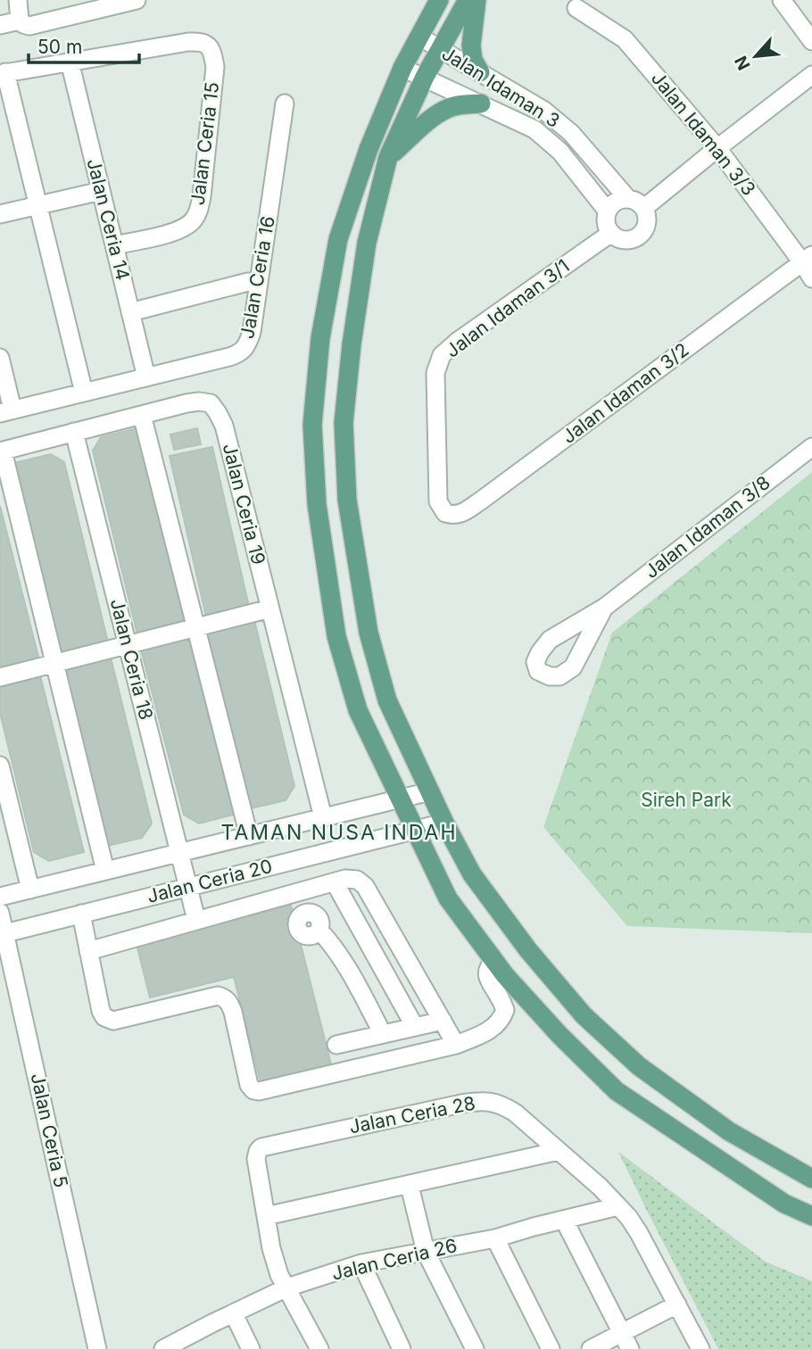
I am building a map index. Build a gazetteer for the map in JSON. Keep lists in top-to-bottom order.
{
  "streets": {
    "street": [
      "Jalan Idaman 3",
      "Jalan Idaman 3/3",
      "Jalan Ceria 15",
      "Jalan Ceria 14",
      "Jalan Ceria 16",
      "Jalan Idaman 3/1",
      "Jalan Idaman 3/2",
      "Jalan Ceria 19",
      "Jalan Idaman 3/8",
      "Jalan Ceria 18",
      "Jalan Ceria 20",
      "Jalan Ceria 28",
      "Jalan Ceria 5",
      "Jalan Ceria 26"
    ]
  },
  "crossings": [
    ["Jalan Idaman 3", "Jalan Idaman 3/1"],
    ["Jalan Idaman 3/3", "Jalan Idaman 3/2"],
    ["Jalan Ceria 15", "Jalan Ceria 14"],
    ["Jalan Ceria 14", "Jalan Ceria 16"],
    ["Jalan Idaman 3/1", "Jalan Idaman 3/2"],
    ["Jalan Ceria 19", "Jalan Ceria 18"],
    ["Jalan Ceria 19", "Jalan Ceria 20"],
    ["Jalan Ceria 18", "Jalan Ceria 20"],
    ["Jalan Ceria 20", "Jalan Ceria 5"],
    ["Jalan Ceria 28", "Jalan Ceria 26"]
  ],
  "districts": ["TAMAN NUSA INDAH"],
  "parks": ["Sireh Park"],
  "scale_bar": "50 m",
  "north": "bottom left"
}
